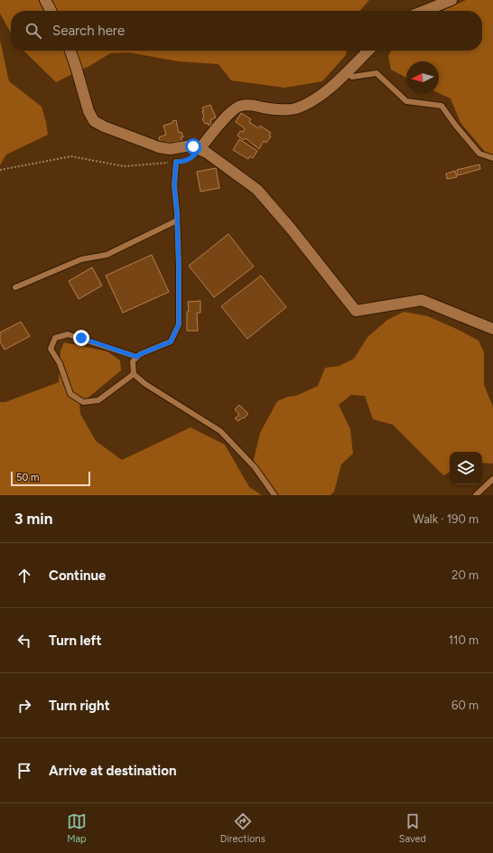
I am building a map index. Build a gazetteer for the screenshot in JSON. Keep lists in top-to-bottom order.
{
  "scale_bar": "50 m",
  "north": "left",
  "page": {
    "search": "Search here",
    "scale": "50 m",
    "heading": ["3 min", "Walk · 190 m"],
    "list": [
      ["Continue", "20 m"],
      ["Turn left", "110 m"],
      ["Turn right", "60 m"],
      "Arrive at destination"
    ],
    "nav": ["Map", "Directions", "Saved"]
  }
}
